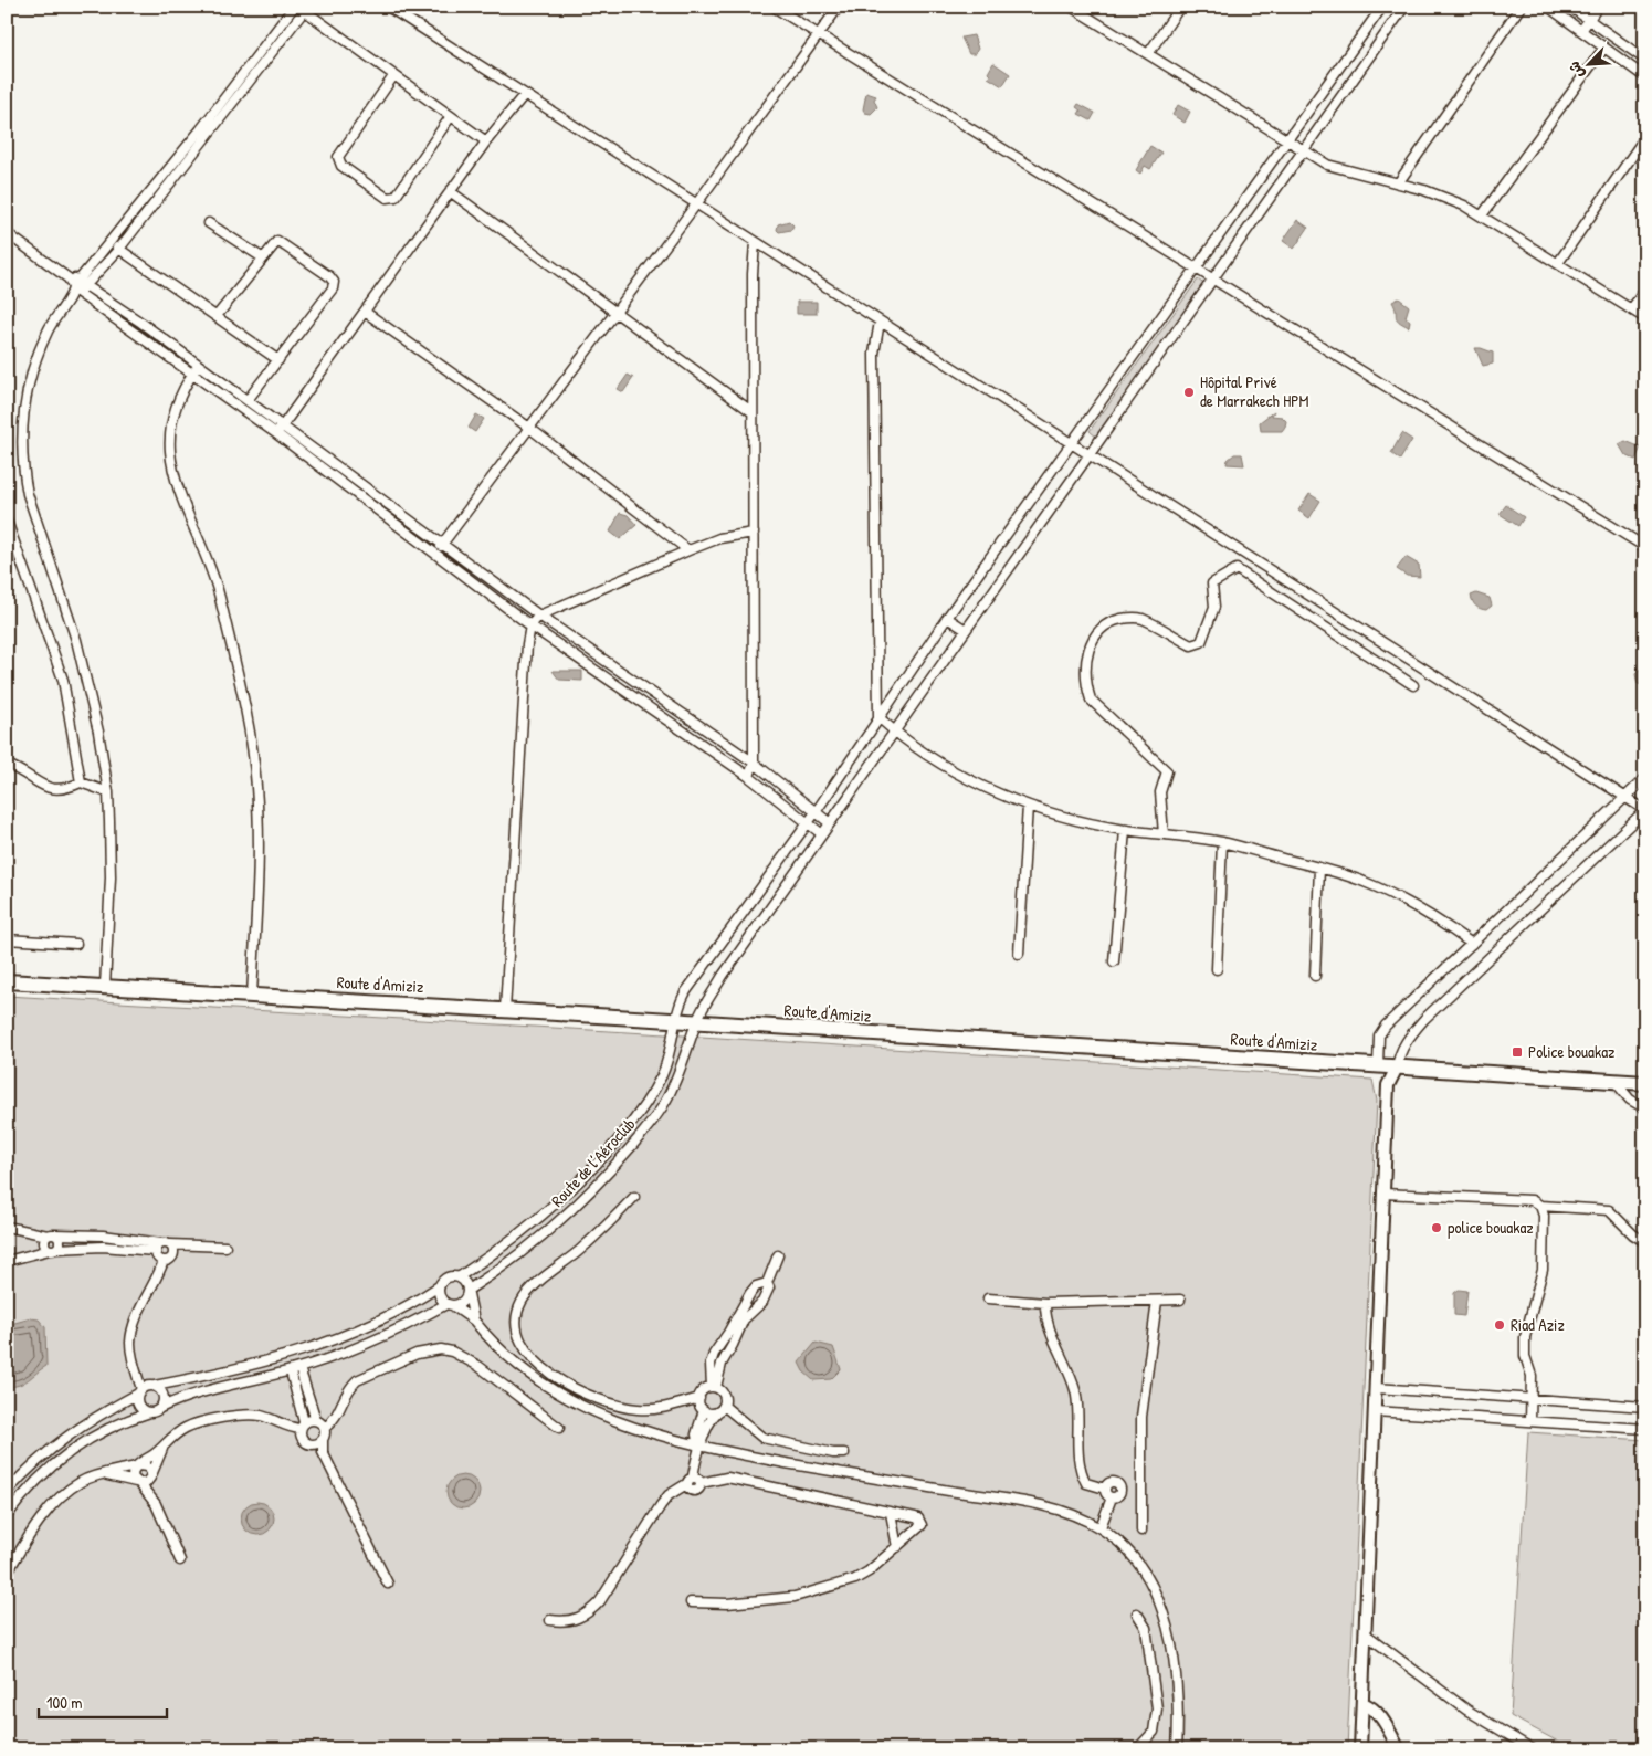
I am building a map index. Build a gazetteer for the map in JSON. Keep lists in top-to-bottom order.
{
  "streets": {
    "main road": ["Route d'Amiziz"],
    "street": ["Route de l’Aéroclub"]
  },
  "crossings": [
    ["Route d'Amiziz", "Route de l’Aéroclub"]
  ],
  "places": {
    "other": ["Hôpital Privé de Marrakech HPM", "police bouakaz", "Riad Aziz"],
    "transit": ["Police bouakaz"]
  },
  "scale_bar": "100 m",
  "north": "bottom left"
}
